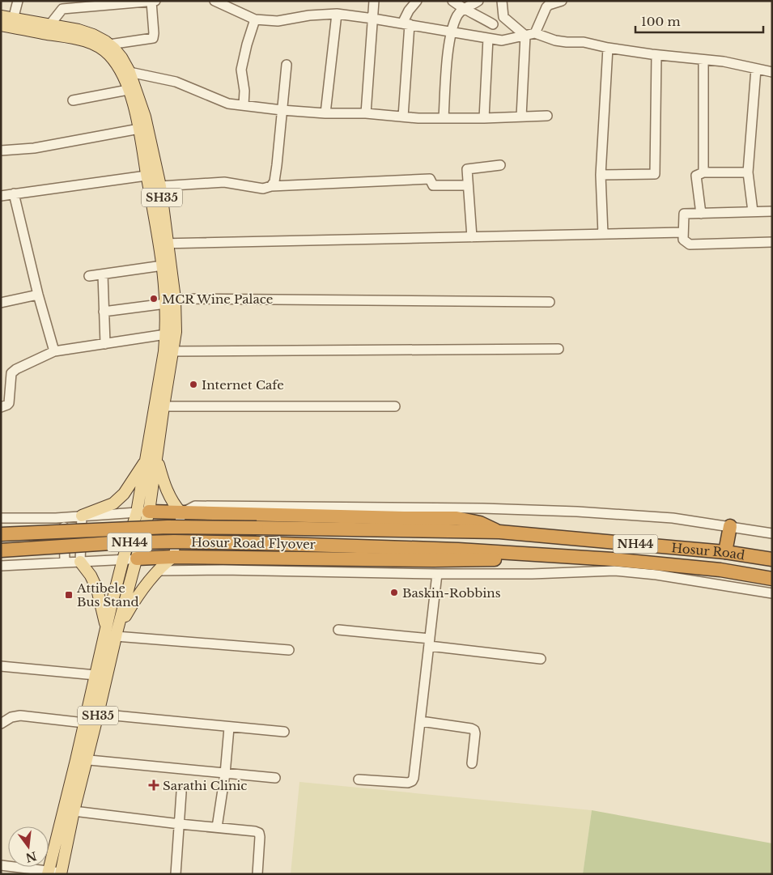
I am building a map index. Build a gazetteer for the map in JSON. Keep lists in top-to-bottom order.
{
  "streets": {
    "highway": ["NH44", "Hosur Road Flyover", "Hosur Road"],
    "main road": ["SH35"]
  },
  "crossings": [
    ["Hosur Road Flyover", "Hosur Road"]
  ],
  "places": {
    "other": ["MCR Wine Palace", "Internet Cafe", "Baskin-Robbins"],
    "transit": ["Attibele Bus Stand"],
    "health": ["Sarathi Clinic"]
  },
  "scale_bar": "100 m",
  "north": "bottom"
}
